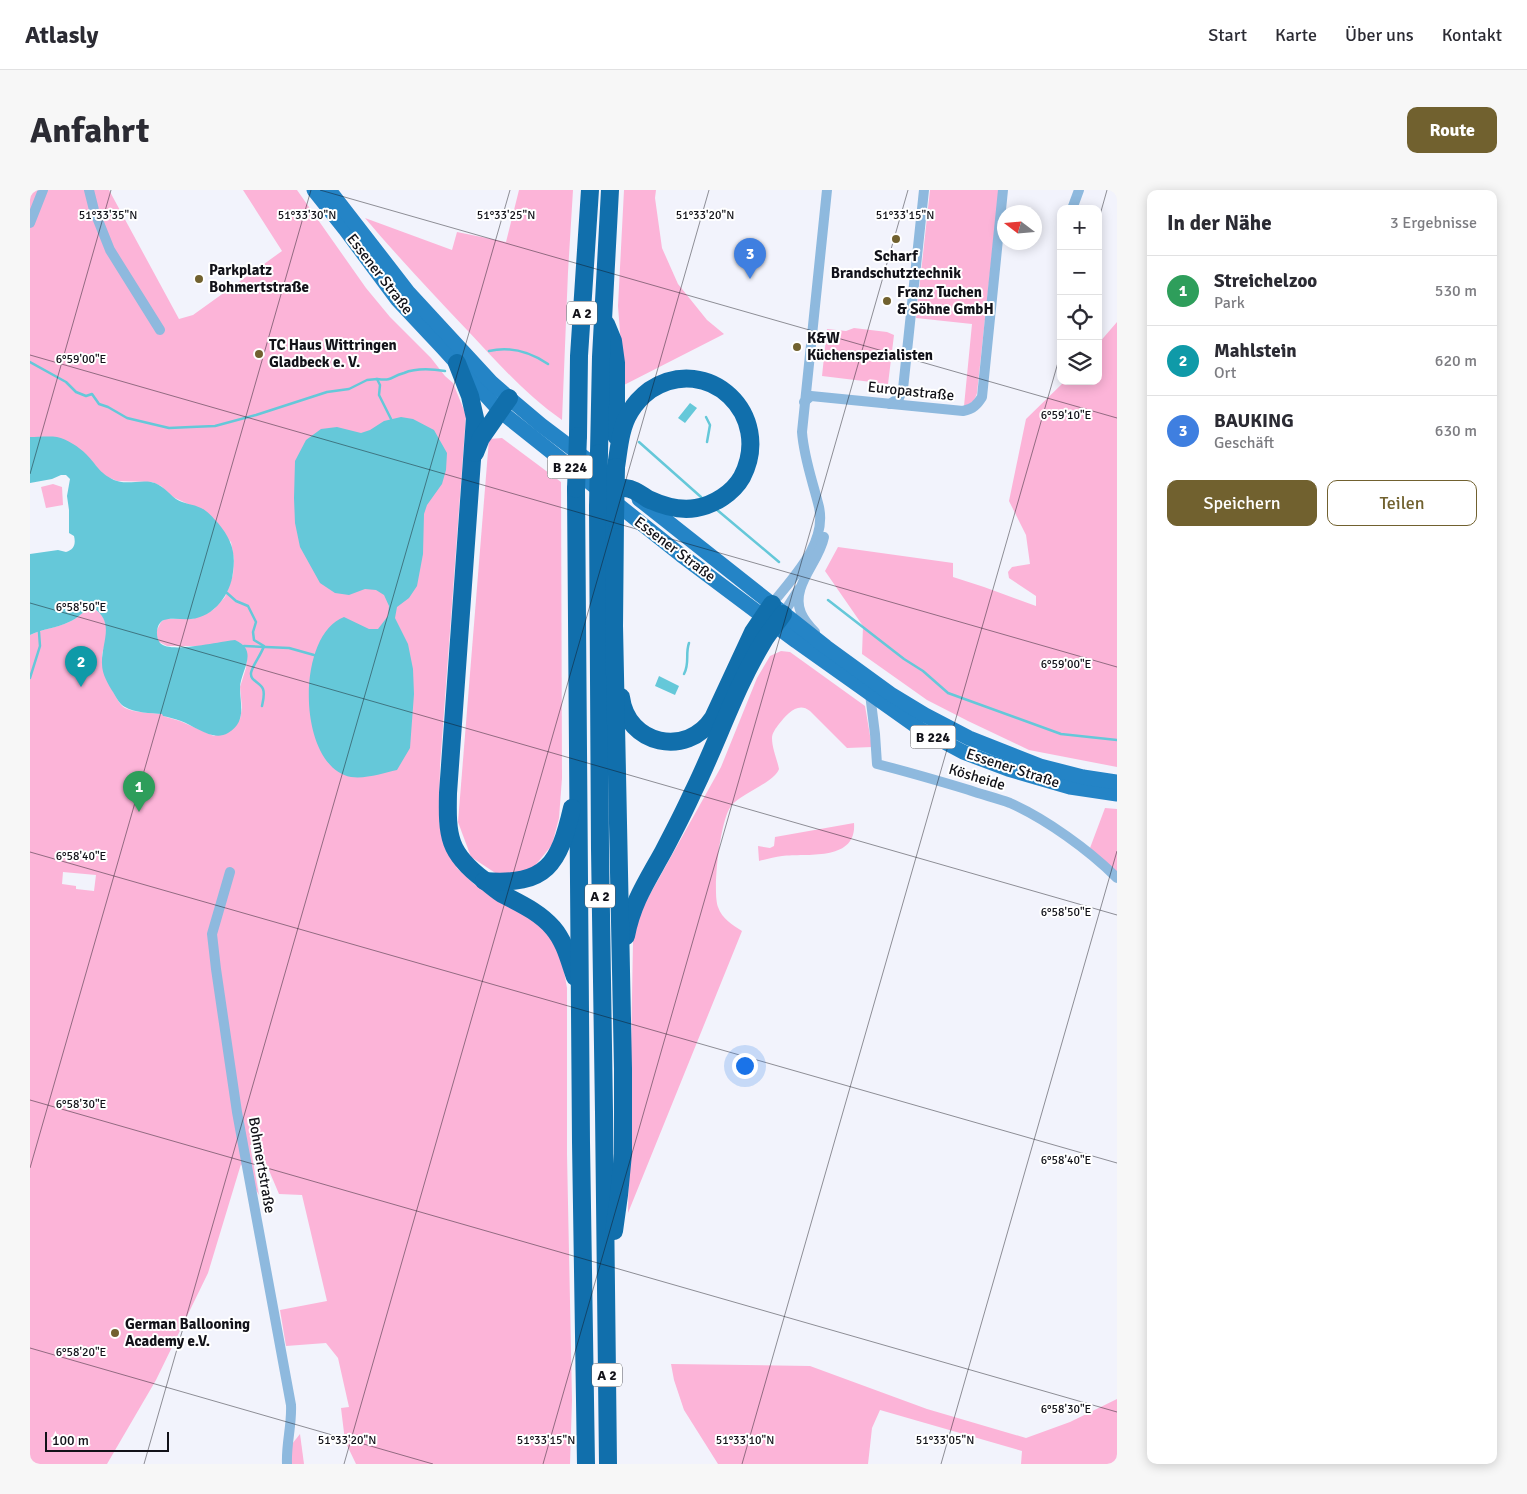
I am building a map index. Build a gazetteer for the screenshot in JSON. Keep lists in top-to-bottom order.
{
  "streets": {
    "highway": ["A 2"],
    "main road": ["Essener Straße", "B 224"],
    "street": ["Europastraße", "Kösheide", "Bohmertstraße"]
  },
  "crossings": [
    ["Essener Straße", "Kösheide"]
  ],
  "places": [
    "Scharf Brandschutztechnik",
    "Parkplatz Bohmertstraße",
    "Franz Tuchen & Söhne GmbH",
    "K&W Küchenspezialisten",
    "TC Haus Wittringen Gladbeck e. V.",
    "German Ballooning Academy e.V."
  ],
  "scale_bar": "100 m",
  "north": "left",
  "page": {
    "header": "Atlasly",
    "nav": [
      "Start",
      "Karte",
      "Über uns",
      "Kontakt"
    ],
    "buttons": [
      "Route",
      ["Speichern", "Teilen"]
    ],
    "title": "Anfahrt",
    "heading": ["In der Nähe", "3 Ergebnisse"],
    "map_buttons": ["+", "−"],
    "pins": ["3", "2", "1"],
    "list": [
      {
        "mark": "1",
        "name": "Streichelzoo",
        "note": "Park",
        "value": "530 m"
      },
      {
        "mark": "2",
        "name": "Mahlstein",
        "note": "Ort",
        "value": "620 m"
      },
      {
        "mark": "3",
        "name": "BAUKING",
        "note": "Geschäft",
        "value": "630 m"
      }
    ],
    "scale": "100 m"
  },
  "coordinates": [
    "51°33'35\"N",
    "51°33'30\"N",
    "51°33'25\"N",
    "51°33'20\"N",
    "51°33'15\"N",
    "6°59'00\"E",
    "6°59'10\"E",
    "6°58'50\"E",
    "6°58'40\"E",
    "6°58'30\"E",
    "6°58'20\"E",
    "51°33'10\"N",
    "51°33'05\"N"
  ]
}
